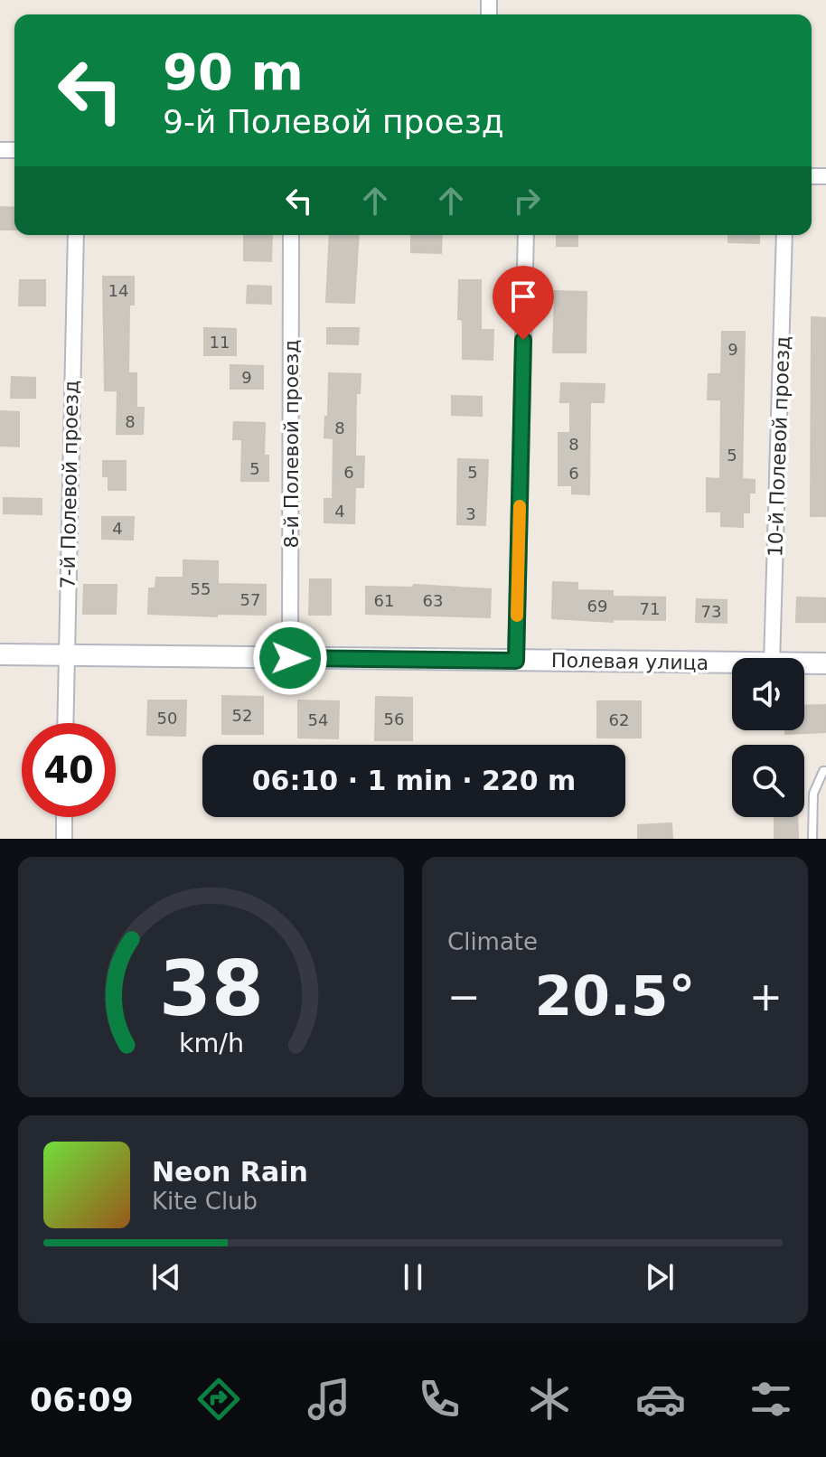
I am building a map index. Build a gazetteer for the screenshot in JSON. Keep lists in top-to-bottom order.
{
  "streets": {
    "street": [
      "8-й Полевой проезд",
      "10-й Полевой проезд",
      "7-й Полевой проезд",
      "Полевая улица"
    ]
  },
  "crossings": [
    ["8-й Полевой проезд", "Полевая улица"],
    ["7-й Полевой проезд", "Полевая улица"]
  ],
  "house_numbers": [
    "14",
    "11",
    "9",
    "9",
    "8",
    "8",
    "8",
    "5",
    "5",
    "6",
    "5",
    "6",
    "4",
    "3",
    "4",
    "55",
    "57",
    "61",
    "63",
    "69",
    "71",
    "73",
    "52",
    "50",
    "56",
    "54",
    "62"
  ],
  "page": {
    "turn": ["90 m", "9-й Полевой проезд"],
    "limit": "40",
    "trip": "06:10 · 1 min · 220 m",
    "tile": "Climate",
    "heat": ["−", "20.5°", "+"],
    "song": ["Neon Rain", "Kite Club"],
    "tabs": "06:09",
    "gauge": ["38", "km/h"]
  }
}
